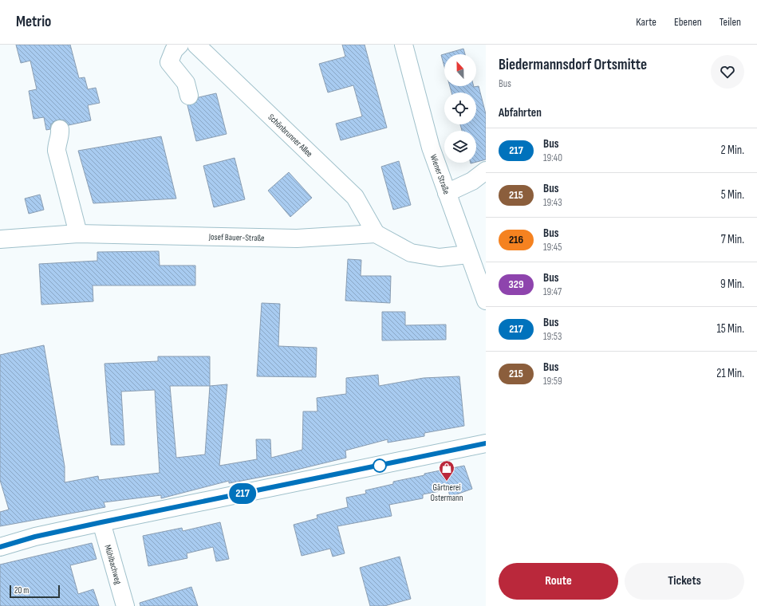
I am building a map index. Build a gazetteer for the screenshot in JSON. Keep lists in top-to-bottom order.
{
  "streets": {
    "street": [
      "Schönbrunner Allee",
      "Wiener Straße",
      "Josef Bauer-Straße",
      "Mühlbachweg"
    ]
  },
  "crossings": [
    ["Schönbrunner Allee", "Josef Bauer-Straße"]
  ],
  "places": {
    "shop": ["Gärtnerei Ostermann"]
  },
  "lines": ["bus line 217"],
  "scale_bar": "20 m",
  "north": "top",
  "page": {
    "header": "Metrio",
    "nav": ["Karte", "Ebenen", "Teilen"],
    "on_map": "217",
    "heading": [
      ["Biedermannsdorf Ortsmitte", "Bus"],
      "Abfahrten"
    ],
    "list": [
      {
        "mark": "217",
        "name": "Bus",
        "note": "19:40",
        "value": "2 Min."
      },
      {
        "mark": "215",
        "name": "Bus",
        "note": "19:43",
        "value": "5 Min."
      },
      {
        "mark": "216",
        "name": "Bus",
        "note": "19:45",
        "value": "7 Min."
      },
      {
        "mark": "329",
        "name": "Bus",
        "note": "19:47",
        "value": "9 Min."
      },
      {
        "mark": "217",
        "name": "Bus",
        "note": "19:53",
        "value": "15 Min."
      },
      {
        "mark": "215",
        "name": "Bus",
        "note": "19:59",
        "value": "21 Min."
      }
    ],
    "buttons": ["Route", "Tickets"],
    "scale": "20 m"
  }
}
